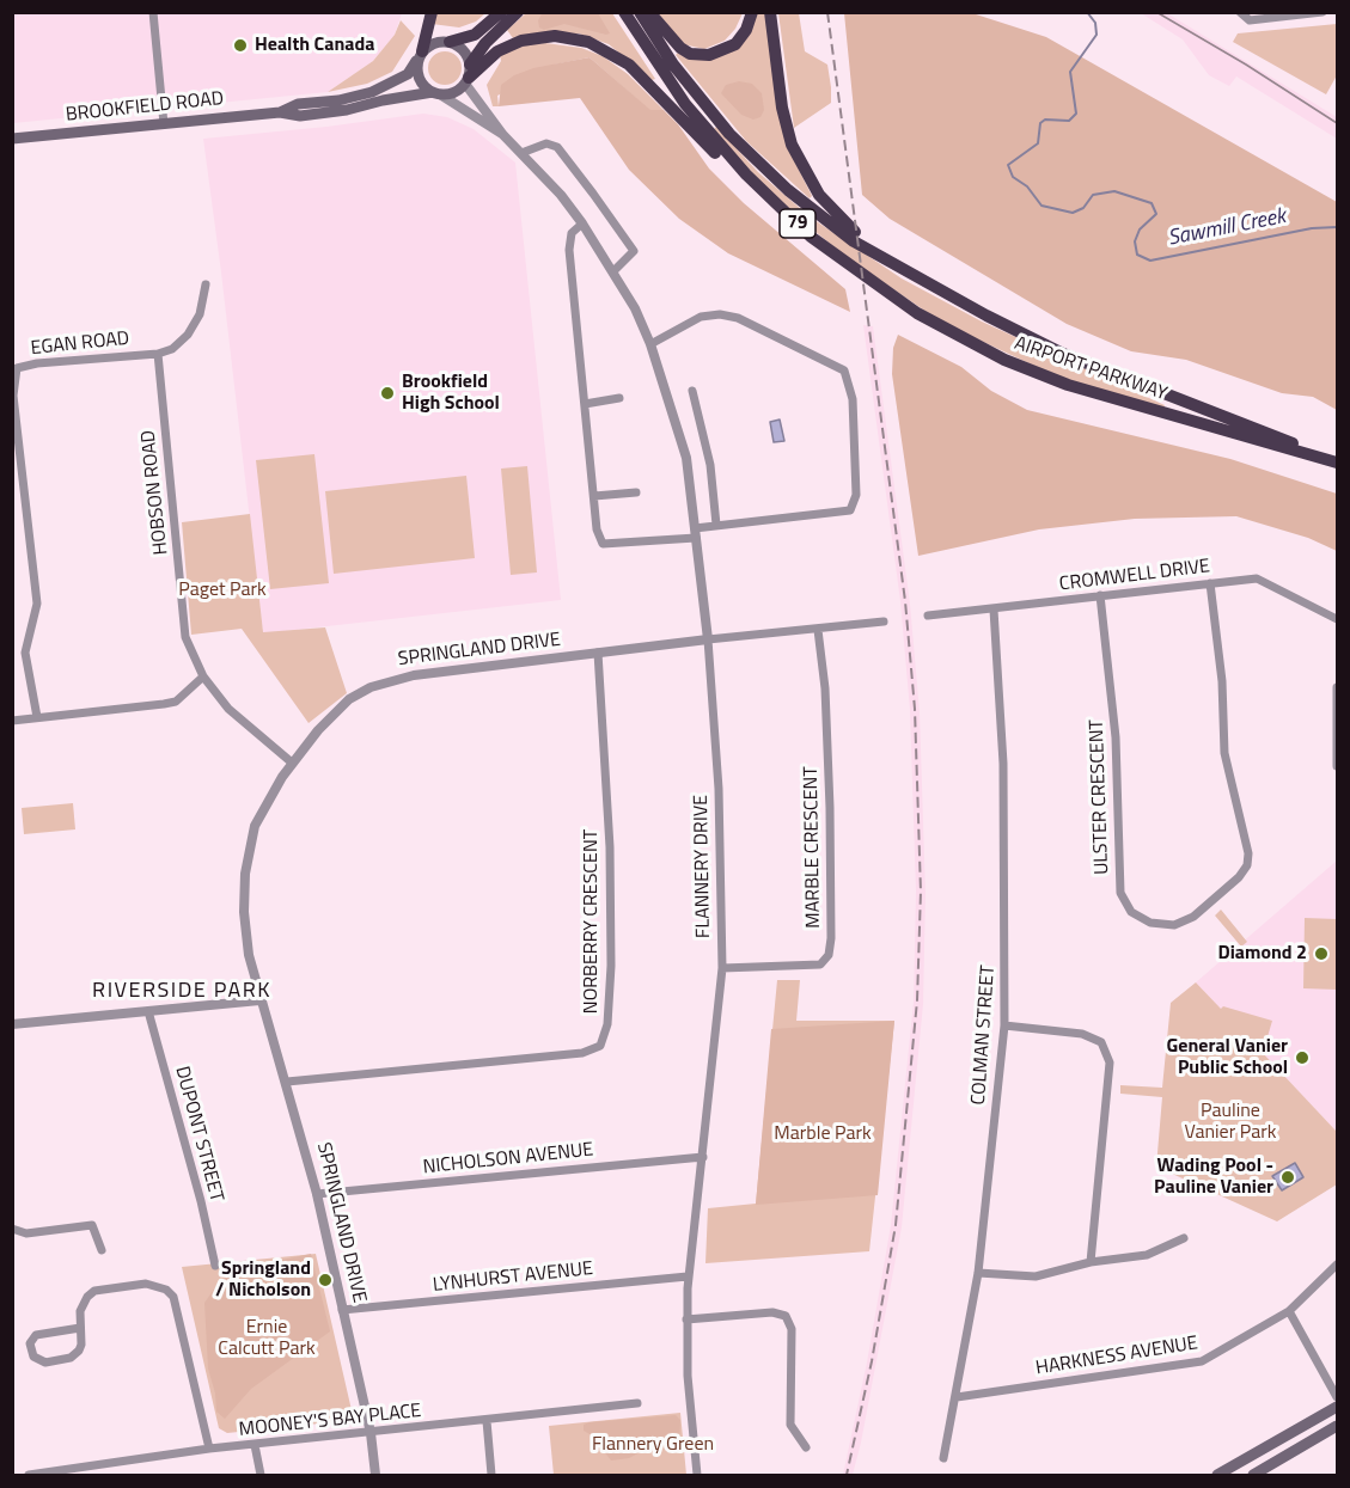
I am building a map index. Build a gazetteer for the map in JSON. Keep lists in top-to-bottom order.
{
  "streets": {
    "highway": ["79", "AIRPORT PARKWAY"],
    "main road": ["BROOKFIELD ROAD"],
    "street": [
      "EGAN ROAD",
      "HOBSON ROAD",
      "CROMWELL DRIVE",
      "SPRINGLAND DRIVE",
      "ULSTER CRESCENT",
      "MARBLE CRESCENT",
      "FLANNERY DRIVE",
      "NORBERRY CRESCENT",
      "COLMAN STREET",
      "DUPONT STREET",
      "NICHOLSON AVENUE",
      "LYNHURST AVENUE",
      "HARKNESS AVENUE",
      "MOONEY'S BAY PLACE"
    ]
  },
  "crossings": [
    ["BROOKFIELD ROAD", "FLANNERY DRIVE"],
    ["EGAN ROAD", "HOBSON ROAD"],
    ["HOBSON ROAD", "SPRINGLAND DRIVE"],
    ["CROMWELL DRIVE", "ULSTER CRESCENT"],
    ["CROMWELL DRIVE", "COLMAN STREET"],
    ["SPRINGLAND DRIVE", "MARBLE CRESCENT"],
    ["SPRINGLAND DRIVE", "FLANNERY DRIVE"],
    ["SPRINGLAND DRIVE", "NORBERRY CRESCENT"],
    ["SPRINGLAND DRIVE", "NICHOLSON AVENUE"],
    ["SPRINGLAND DRIVE", "LYNHURST AVENUE"],
    ["SPRINGLAND DRIVE", "MOONEY'S BAY PLACE"],
    ["MARBLE CRESCENT", "FLANNERY DRIVE"],
    ["FLANNERY DRIVE", "NICHOLSON AVENUE"],
    ["FLANNERY DRIVE", "LYNHURST AVENUE"],
    ["COLMAN STREET", "HARKNESS AVENUE"]
  ],
  "districts": ["RIVERSIDE PARK"],
  "water": ["Sawmill Creek"],
  "parks": [
    "Paget Park",
    "Pauline Vanier Park",
    "Marble Park",
    "Ernie Calcutt Park",
    "Flannery Green"
  ],
  "places": [
    "Health Canada",
    "Brookfield High School",
    "Diamond 2",
    "General Vanier Public School",
    "Wading Pool - Pauline Vanier",
    "Springland / Nicholson"
  ]
}
